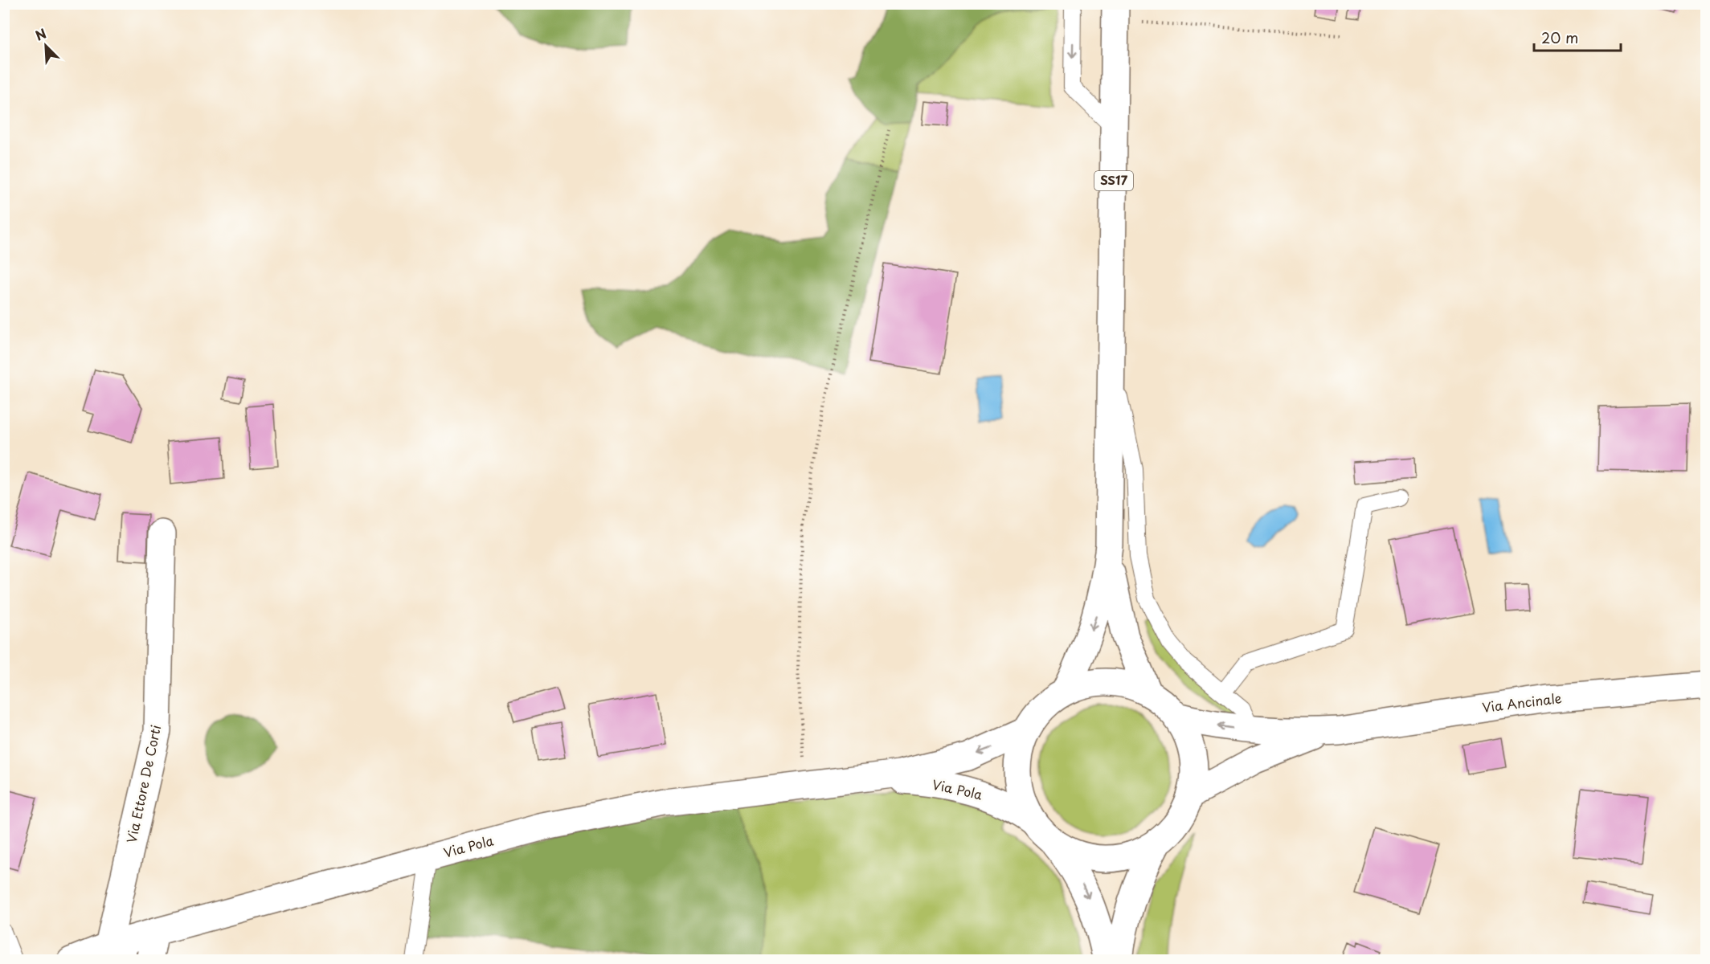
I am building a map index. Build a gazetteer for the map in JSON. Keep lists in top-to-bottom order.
{
  "streets": {
    "main road": [
      "SS17",
      "Via Ancinale",
      "Via Ettore De Corti",
      "Via Pola"
    ]
  },
  "crossings": [
    ["Via Ettore De Corti", "Via Pola"]
  ],
  "scale_bar": "20 m",
  "north": "top left"
}
